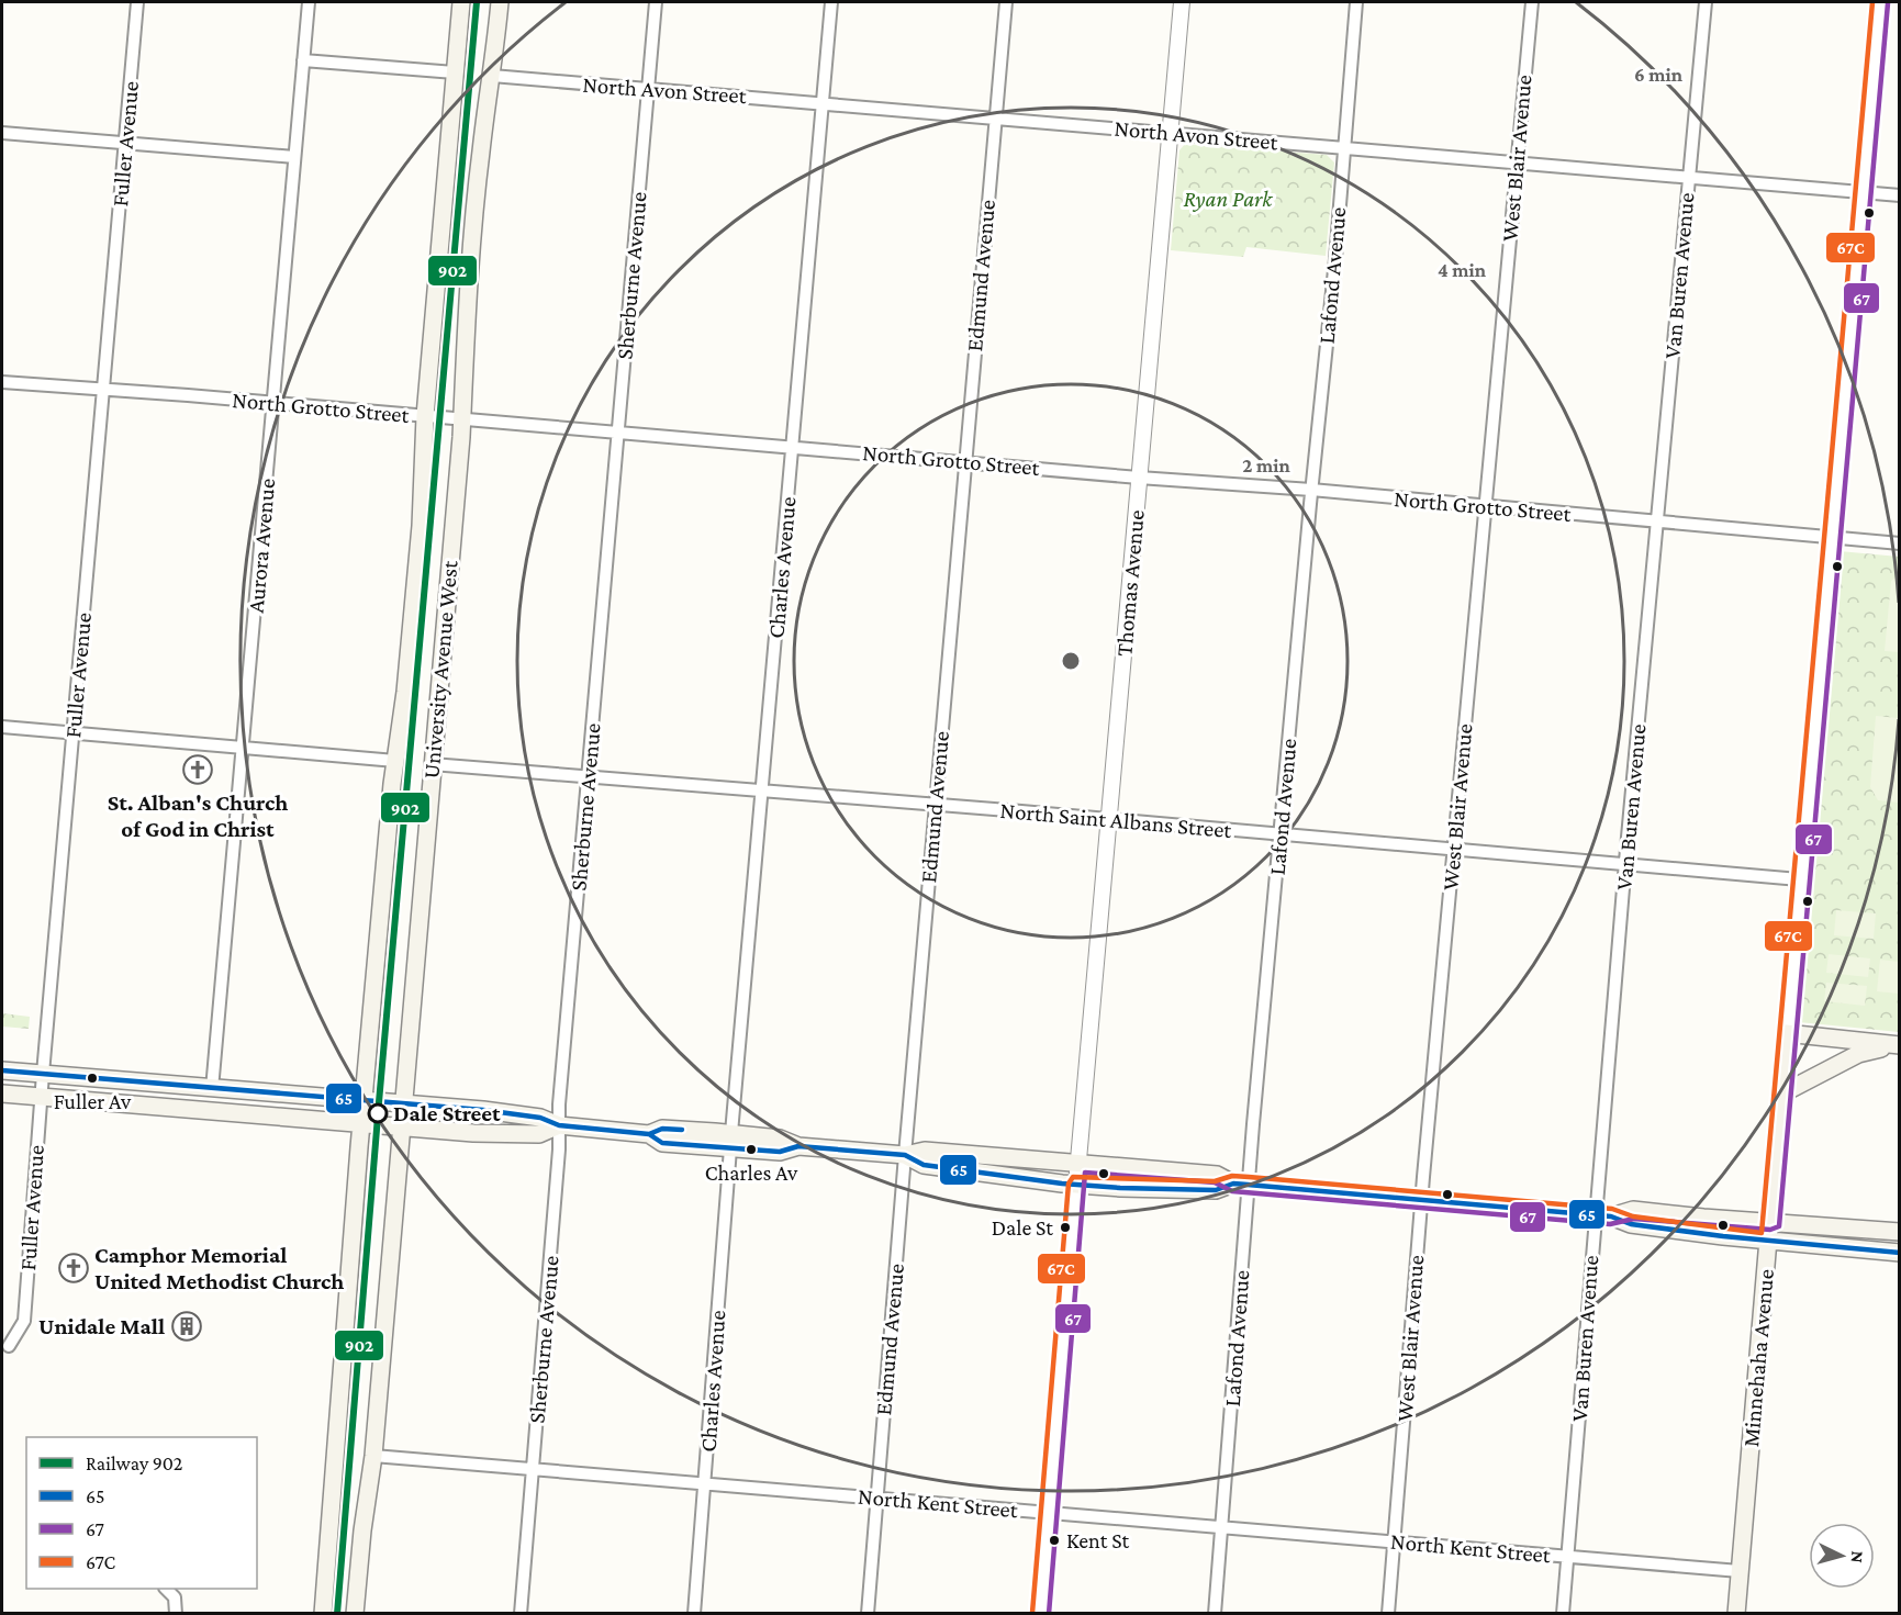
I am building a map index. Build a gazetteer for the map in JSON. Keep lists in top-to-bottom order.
{
  "streets": {
    "main road": ["University Avenue West", "Minnehaha Avenue"],
    "street": [
      "North Avon Street",
      "Fuller Avenue",
      "West Blair Avenue",
      "Sherburne Avenue",
      "Edmund Avenue",
      "Lafond Avenue",
      "Van Buren Avenue",
      "North Grotto Street",
      "Aurora Avenue",
      "Charles Avenue",
      "Thomas Avenue",
      "North Saint Albans Street",
      "North Kent Street"
    ]
  },
  "crossings": [
    ["North Avon Street", "West Blair Avenue"],
    ["North Avon Street", "Sherburne Avenue"],
    ["North Avon Street", "Edmund Avenue"],
    ["North Avon Street", "Lafond Avenue"],
    ["North Avon Street", "Van Buren Avenue"],
    ["North Avon Street", "Charles Avenue"],
    ["North Avon Street", "Thomas Avenue"],
    ["North Avon Street", "University Avenue West"],
    ["North Avon Street", "Minnehaha Avenue"],
    ["Fuller Avenue", "North Grotto Street"],
    ["West Blair Avenue", "North Grotto Street"],
    ["West Blair Avenue", "North Saint Albans Street"],
    ["West Blair Avenue", "North Kent Street"],
    ["Sherburne Avenue", "North Grotto Street"],
    ["Sherburne Avenue", "North Saint Albans Street"],
    ["Sherburne Avenue", "North Kent Street"],
    ["Edmund Avenue", "North Grotto Street"],
    ["Edmund Avenue", "North Saint Albans Street"],
    ["Edmund Avenue", "North Kent Street"],
    ["Lafond Avenue", "North Grotto Street"],
    ["Lafond Avenue", "North Saint Albans Street"],
    ["Lafond Avenue", "North Kent Street"],
    ["Van Buren Avenue", "North Grotto Street"],
    ["Van Buren Avenue", "North Saint Albans Street"],
    ["Van Buren Avenue", "North Kent Street"],
    ["North Grotto Street", "Aurora Avenue"],
    ["North Grotto Street", "Charles Avenue"],
    ["North Grotto Street", "Thomas Avenue"],
    ["North Grotto Street", "University Avenue West"],
    ["North Grotto Street", "Minnehaha Avenue"],
    ["Charles Avenue", "North Saint Albans Street"],
    ["Charles Avenue", "North Kent Street"],
    ["Thomas Avenue", "North Saint Albans Street"],
    ["Thomas Avenue", "North Kent Street"],
    ["University Avenue West", "North Saint Albans Street"],
    ["University Avenue West", "North Kent Street"],
    ["North Saint Albans Street", "Minnehaha Avenue"],
    ["Minnehaha Avenue", "North Kent Street"]
  ],
  "parks": ["Ryan Park"],
  "places": {
    "church": ["St. Alban's Church of God in Christ", "Camphor Memorial United Methodist Church"],
    "other": [
      "Fuller Av",
      "Dale Street",
      "Charles Av",
      "Dale St",
      "Kent St"
    ],
    "building": ["Unidale Mall"]
  },
  "lines": [
    "rail line 902",
    "transit line 67C",
    "transit line 67",
    "transit line 65"
  ],
  "legend": [
    "Railway 902",
    "65",
    "67",
    "67C"
  ],
  "north": "right",
  "rings": ["6 min", "4 min", "2 min"]
}
